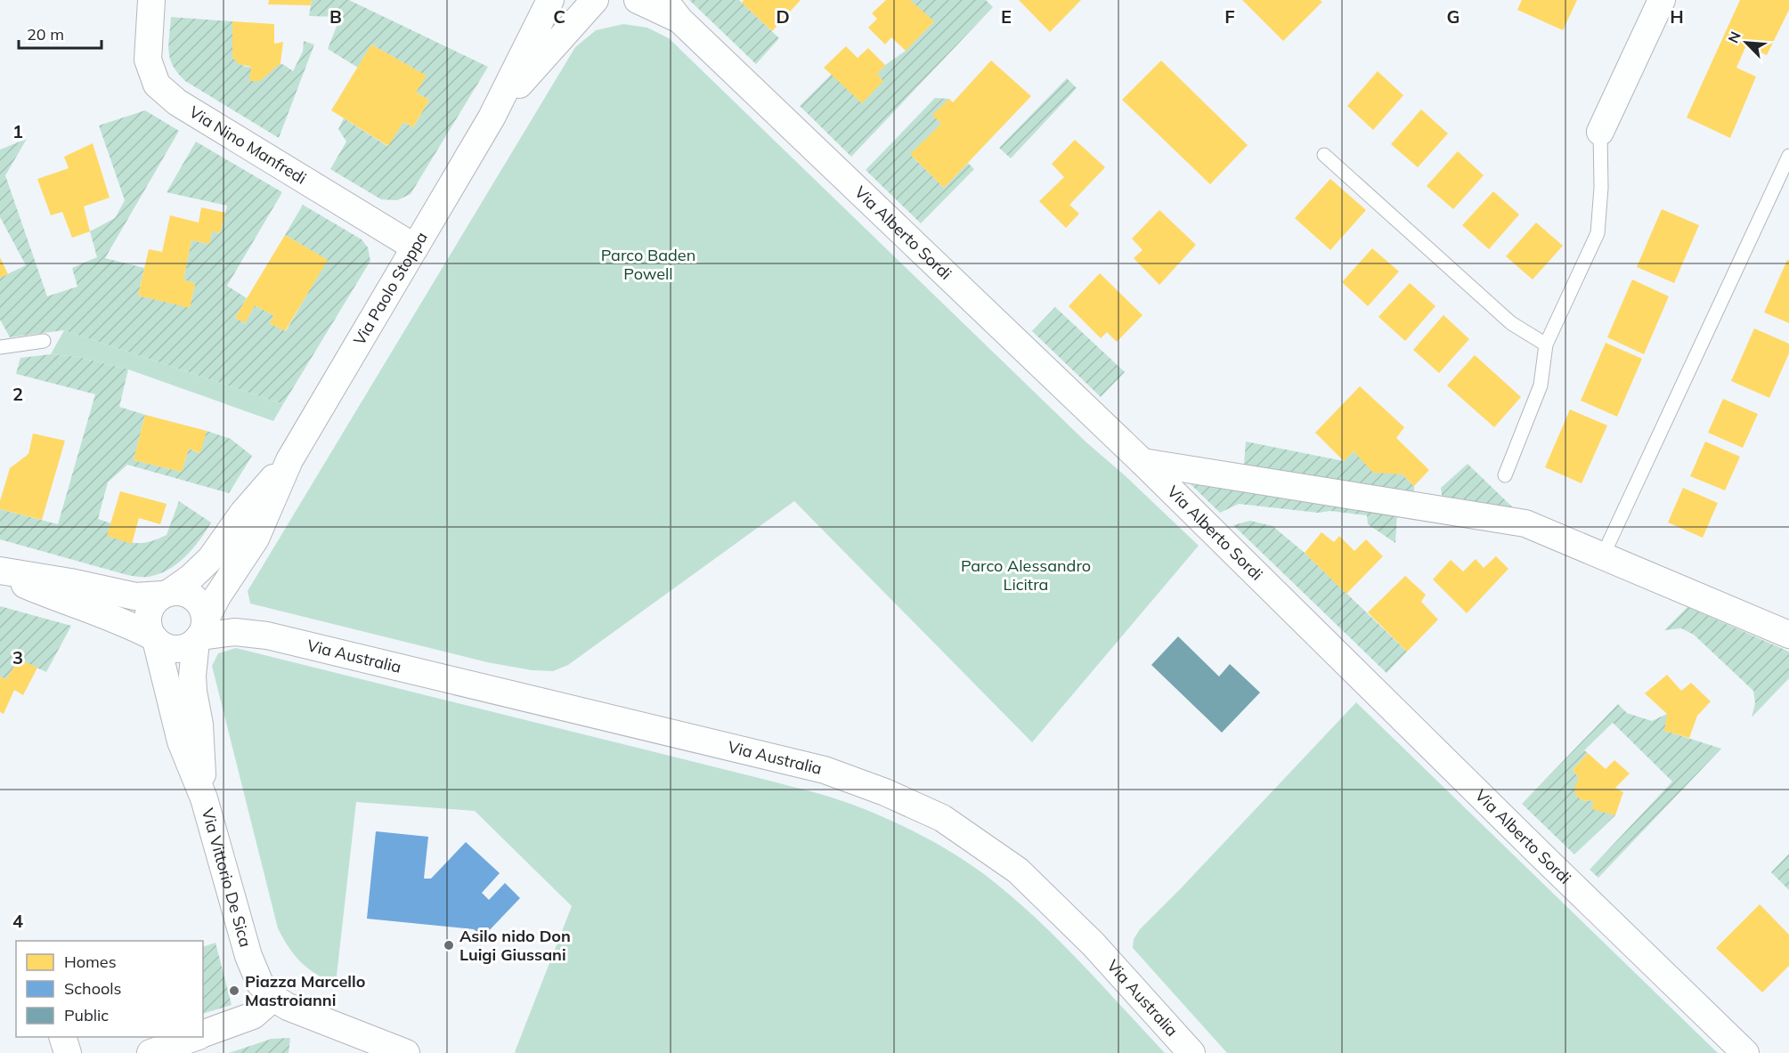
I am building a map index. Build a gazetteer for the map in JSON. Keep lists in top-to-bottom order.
{
  "streets": {
    "street": [
      "Via Nino Manfredi",
      "Via Alberto Sordi",
      "Via Paolo Stoppa",
      "Via Australia",
      "Via Vittorio De Sica"
    ]
  },
  "crossings": [
    ["Via Nino Manfredi", "Via Paolo Stoppa"]
  ],
  "parks": ["Parco Baden Powell", "Parco Alessandro Licitra"],
  "places": ["Asilo nido Don Luigi Giussani", "Piazza Marcello Mastroianni"],
  "legend": ["Homes", "Schools", "Public"],
  "scale_bar": "20 m",
  "north": "top left",
  "grid": {
    "columns": [
      "B",
      "C",
      "D",
      "E",
      "F",
      "G",
      "H"
    ],
    "rows": [
      "1",
      "2",
      "3",
      "4"
    ]
  }
}
